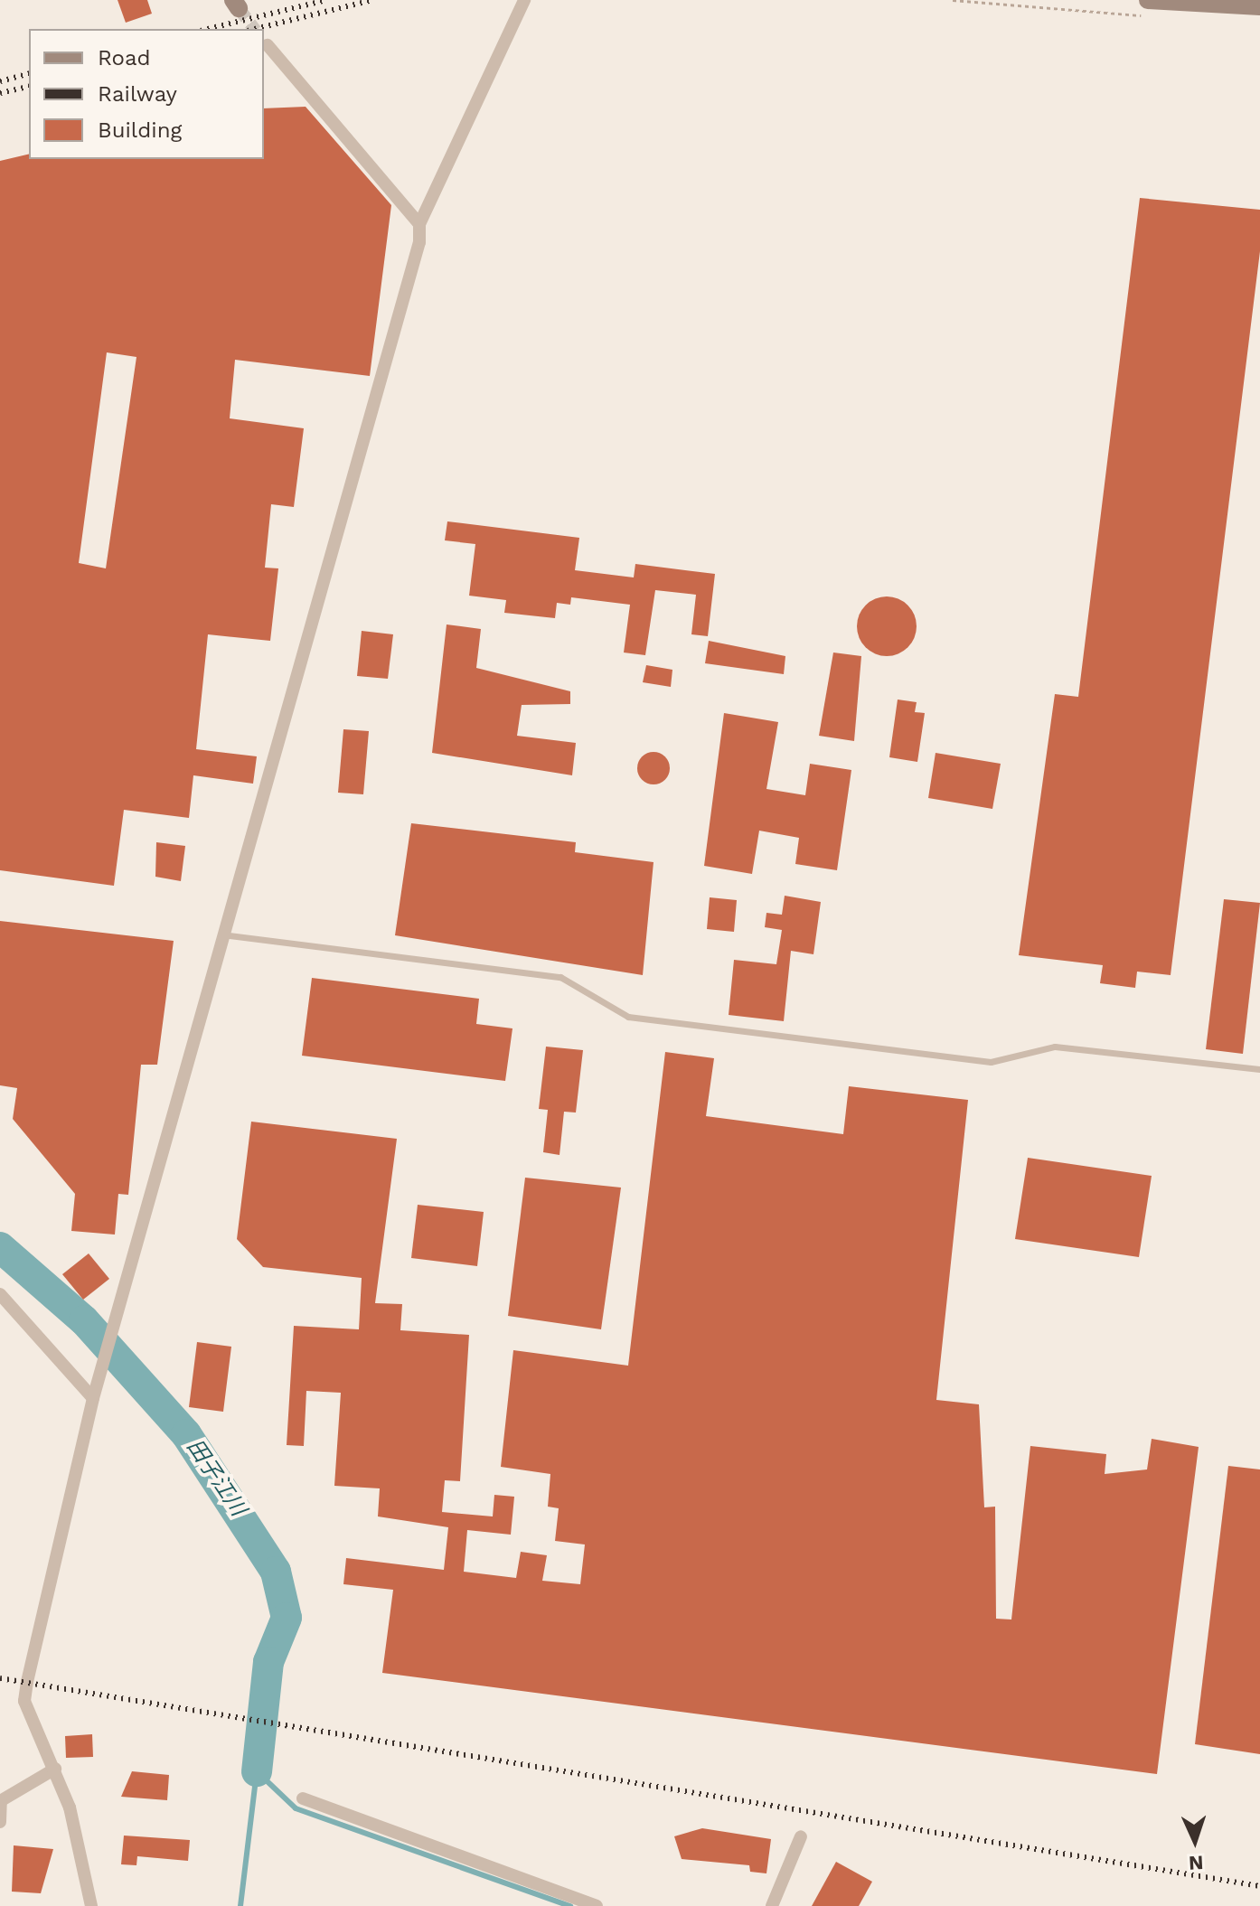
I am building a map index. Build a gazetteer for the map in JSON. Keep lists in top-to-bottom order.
{
  "water": ["田子江川"],
  "legend": ["Road", "Railway", "Building"],
  "north": "bottom"
}
